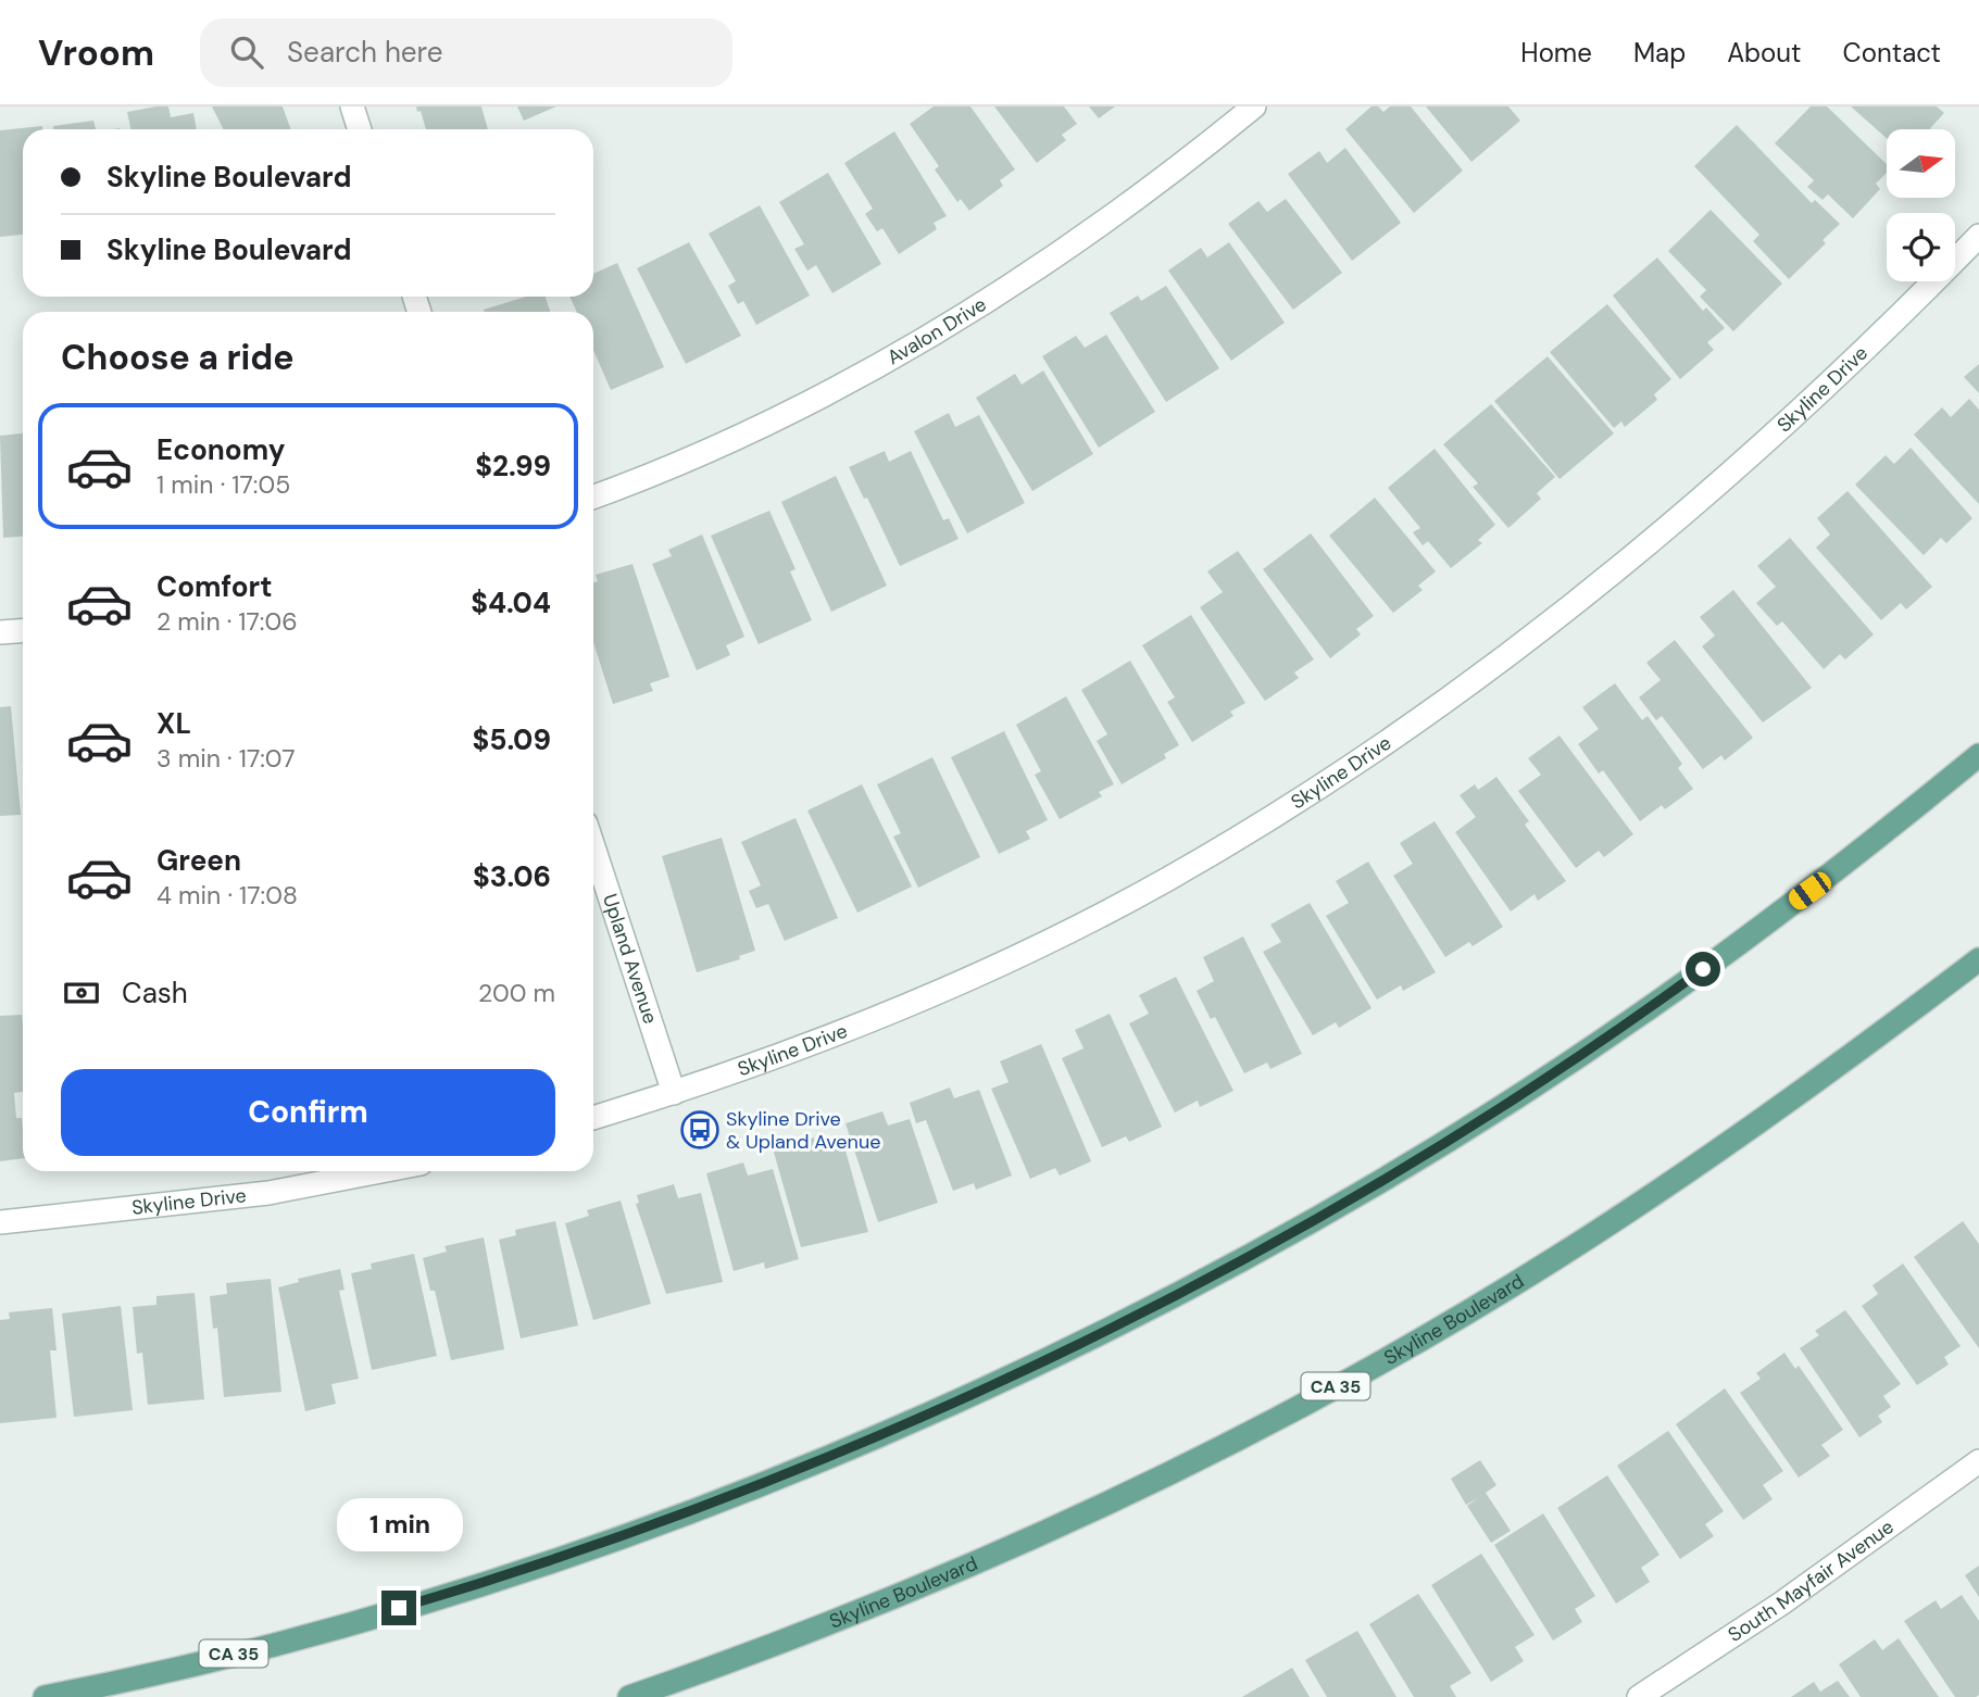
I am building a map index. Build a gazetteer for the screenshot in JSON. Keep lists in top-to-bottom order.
{
  "streets": {
    "main road": ["Skyline Boulevard", "CA 35"],
    "street": [
      "Avalon Drive",
      "Skyline Drive",
      "Upland Avenue",
      "South Mayfair Avenue"
    ]
  },
  "crossings": [
    ["Skyline Drive", "Upland Avenue"]
  ],
  "places": {
    "bus stop": ["Skyline Drive & Upland Avenue"]
  },
  "north": "right",
  "page": {
    "header": "Vroom",
    "search": "Search here",
    "nav": [
      "Home",
      "Map",
      "About",
      "Contact"
    ],
    "banner": ["Skyline Boulevard", "Skyline Boulevard"],
    "heading": "Choose a ride",
    "list": [
      {
        "name": "Economy",
        "note": "1 min · 17:05",
        "value": "$2.99"
      },
      {
        "name": "Comfort",
        "note": "2 min · 17:06",
        "value": "$4.04"
      },
      {
        "name": "XL",
        "note": "3 min · 17:07",
        "value": "$5.09"
      },
      {
        "name": "Green",
        "note": "4 min · 17:08",
        "value": "$3.06"
      }
    ],
    "pay": ["Cash", "200 m"],
    "buttons": "Confirm",
    "bubble": "1 min"
  }
}
